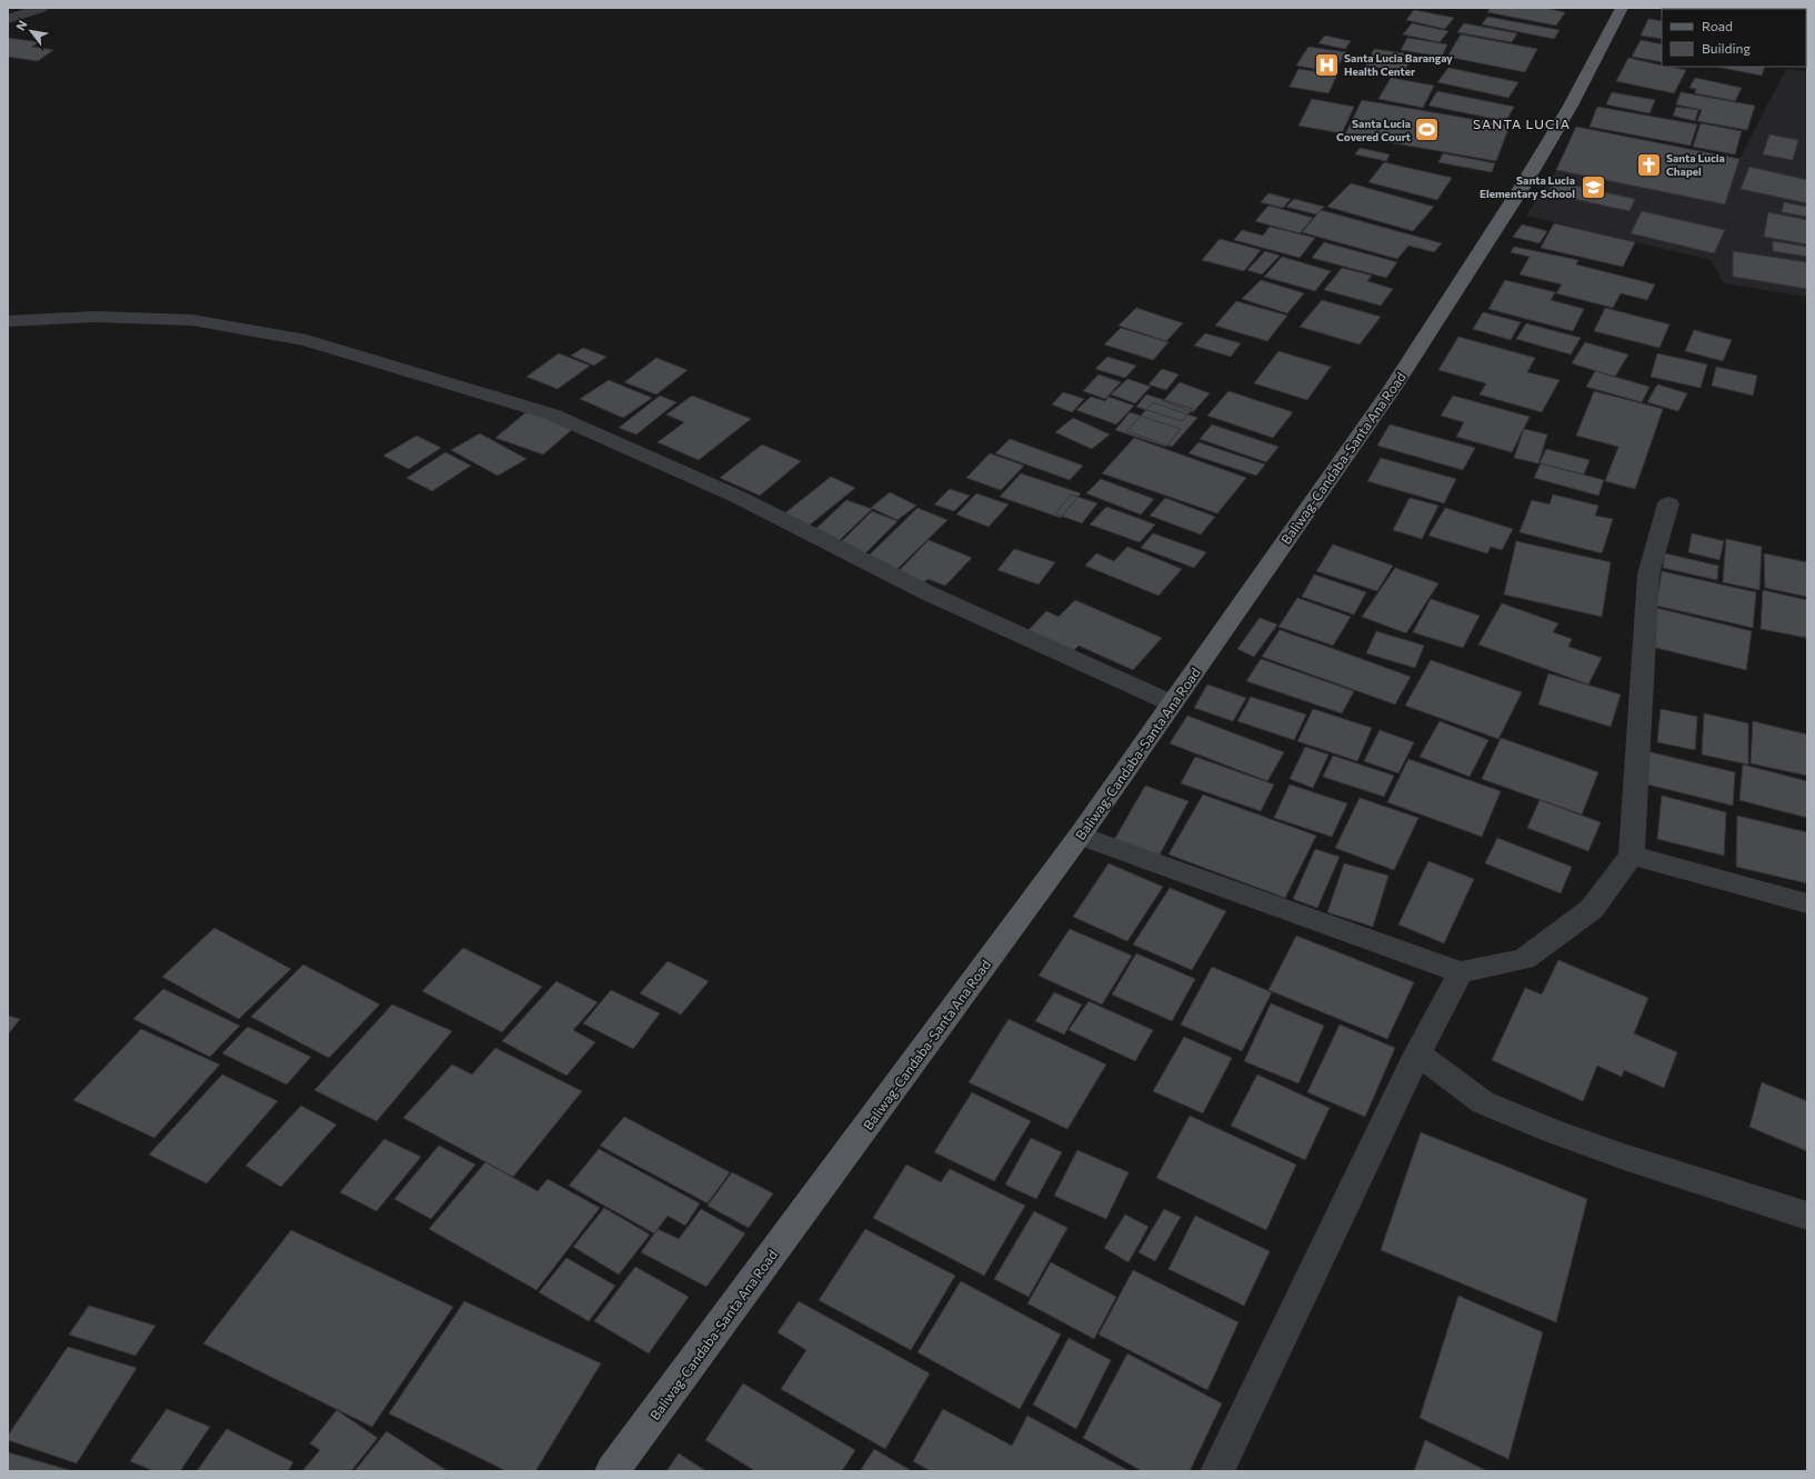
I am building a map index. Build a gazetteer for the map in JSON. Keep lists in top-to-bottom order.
{
  "streets": {
    "main road": ["Baliwag-Candaba-Santa Ana Road"]
  },
  "districts": ["SANTA LUCIA"],
  "places": {
    "hospital": ["Santa Lucia Barangay Health Center"],
    "sports": ["Santa Lucia Covered Court"],
    "church": ["Santa Lucia Chapel"],
    "school or university": ["Santa Lucia Elementary School"]
  },
  "legend": ["Road", "Building"],
  "north": "top left"
}
